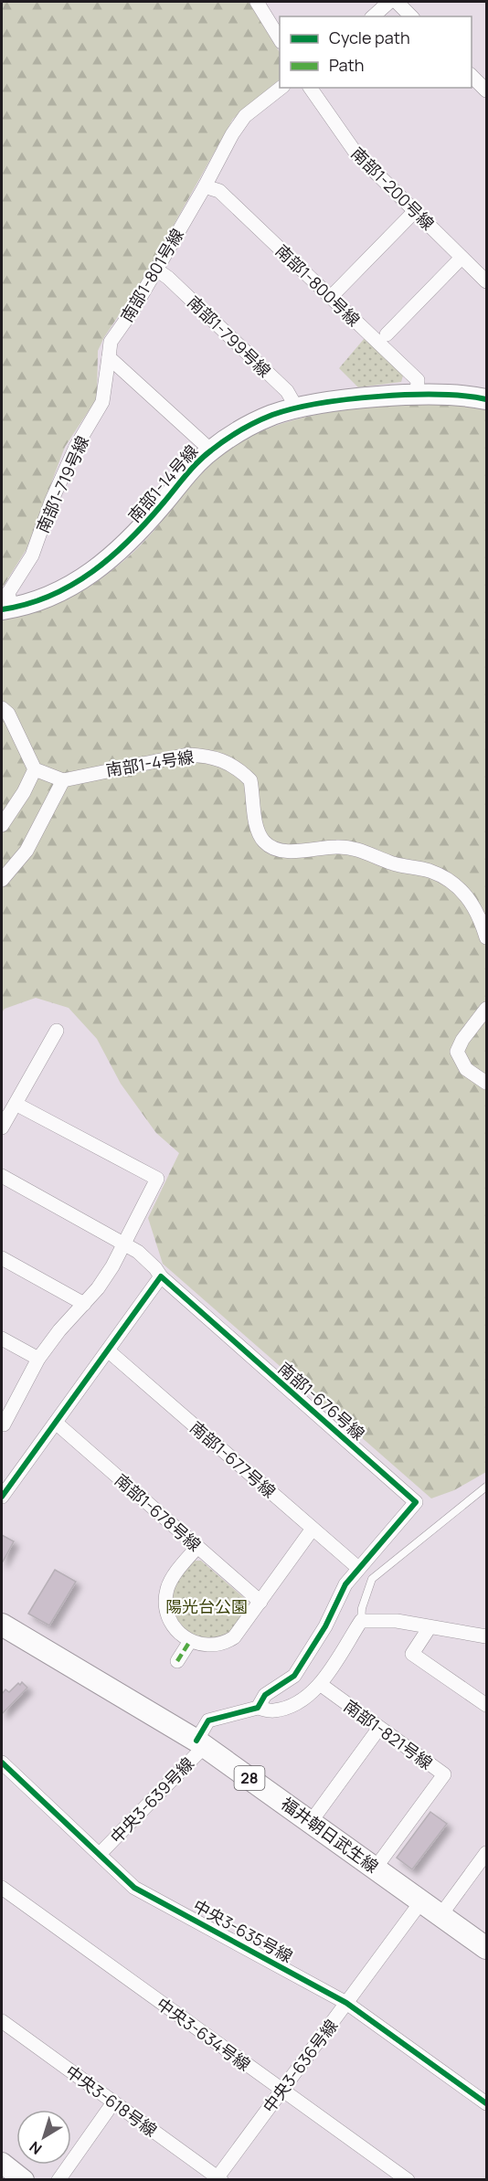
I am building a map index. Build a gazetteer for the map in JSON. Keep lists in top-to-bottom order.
{
  "streets": {
    "main road": ["28", "福井朝日武生線"],
    "street": [
      "南部1-200号線",
      "南部1-801号線",
      "南部1-800号線",
      "南部1-799号線",
      "南部1-14号線",
      "南部1-719号線",
      "南部1-4号線",
      "南部1-676号線",
      "南部1-677号線",
      "南部1-678号線",
      "南部1-821号線",
      "中央3-639号線",
      "中央3-635号線",
      "中央3-634号線",
      "中央3-636号線",
      "中央3-618号線"
    ]
  },
  "crossings": [
    ["南部1-801号線", "南部1-800号線"],
    ["南部1-801号線", "南部1-799号線"],
    ["南部1-801号線", "南部1-719号線"],
    ["南部1-800号線", "南部1-14号線"],
    ["南部1-799号線", "南部1-14号線"],
    ["南部1-14号線", "南部1-719号線"],
    ["南部1-676号線", "南部1-677号線"],
    ["南部1-821号線", "福井朝日武生線"],
    ["中央3-639号線", "福井朝日武生線"],
    ["中央3-639号線", "中央3-635号線"],
    ["福井朝日武生線", "中央3-636号線"],
    ["中央3-635号線", "中央3-636号線"],
    ["中央3-634号線", "中央3-636号線"],
    ["中央3-636号線", "中央3-618号線"]
  ],
  "parks": ["陽光台公園"],
  "legend": ["Cycle path", "Path"],
  "north": "bottom left"
}
